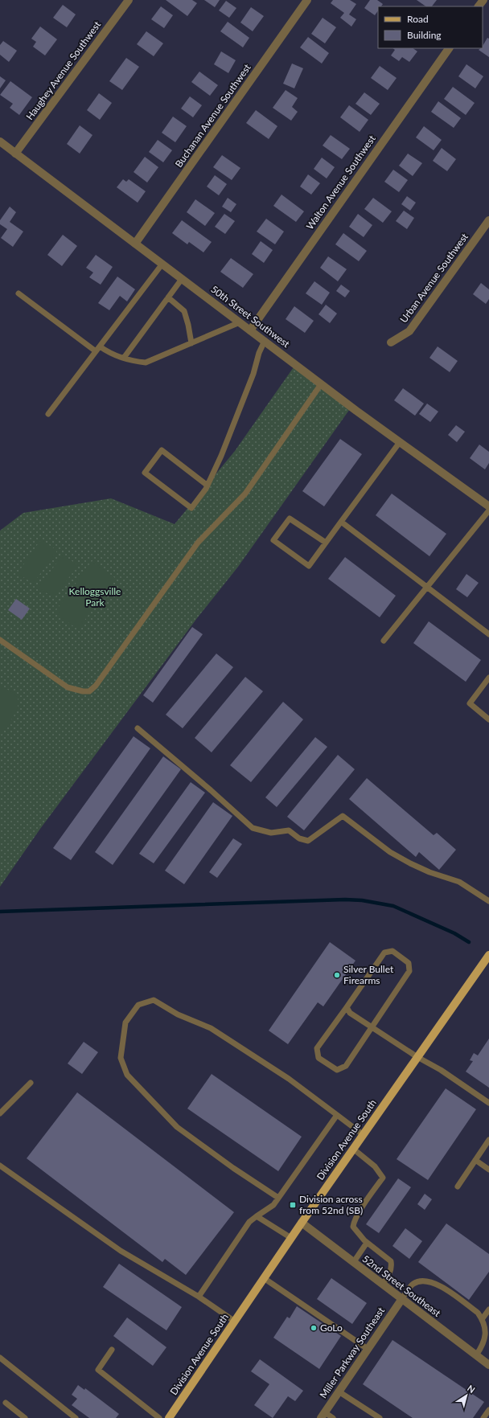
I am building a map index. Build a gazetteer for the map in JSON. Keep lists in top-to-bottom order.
{
  "streets": {
    "main road": ["Division Avenue South"],
    "street": [
      "Haughey Avenue Southwest",
      "Buchanan Avenue Southwest",
      "Walton Avenue Southwest",
      "Urban Avenue Southwest",
      "50th Street Southwest",
      "52nd Street Southeast",
      "Miller Parkway Southeast"
    ]
  },
  "crossings": [
    ["Haughey Avenue Southwest", "50th Street Southwest"],
    ["Buchanan Avenue Southwest", "50th Street Southwest"],
    ["Walton Avenue Southwest", "50th Street Southwest"],
    ["Division Avenue South", "52nd Street Southeast"],
    ["52nd Street Southeast", "Miller Parkway Southeast"]
  ],
  "parks": ["Kelloggsville Park"],
  "places": {
    "other": ["Silver Bullet Firearms", "GoLo"],
    "transit": ["Division across from 52nd (SB)"]
  },
  "legend": ["Road", "Building"],
  "north": "top right"
}
